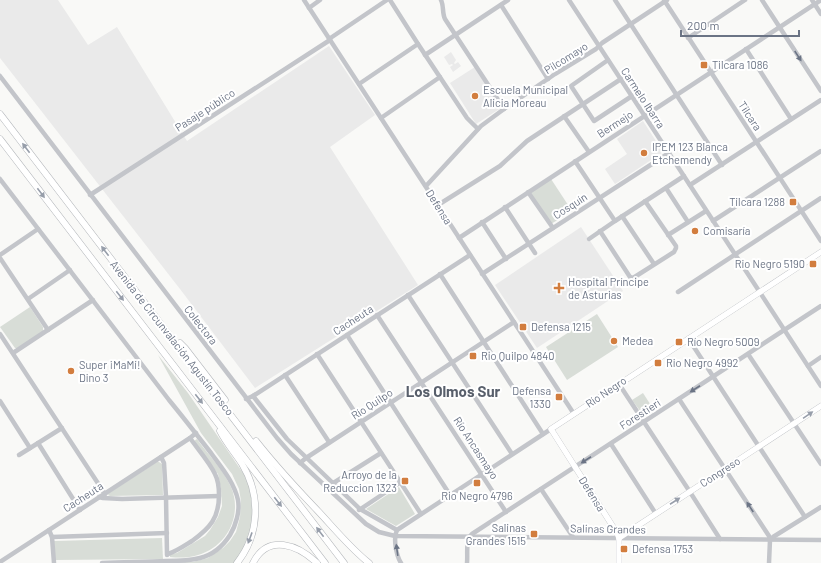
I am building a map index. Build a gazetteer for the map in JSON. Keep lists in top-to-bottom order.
{
  "streets": {
    "highway": ["Avenida de Circunvalación Agustín Tosco"],
    "main road": ["Defensa", "Río Negro", "Congreso"],
    "street": [
      "Pilcomayo",
      "Carmelo Ibarra",
      "Pasaje público",
      "Tilcara",
      "Bermejo",
      "Cosquín",
      "Cacheuta",
      "Colectora",
      "Río Quilpo",
      "Forestieri",
      "Río Ancasmayo",
      "Salinas Grandes"
    ]
  },
  "crossings": [
    ["Pilcomayo", "Carmelo Ibarra"],
    ["Pilcomayo", "Tilcara"],
    ["Pilcomayo", "Defensa"],
    ["Carmelo Ibarra", "Bermejo"],
    ["Carmelo Ibarra", "Cosquín"],
    ["Carmelo Ibarra", "Río Negro"],
    ["Carmelo Ibarra", "Forestieri"],
    ["Pasaje público", "Defensa"],
    ["Pasaje público", "Colectora"],
    ["Tilcara", "Bermejo"],
    ["Bermejo", "Defensa"],
    ["Cosquín", "Defensa"],
    ["Defensa", "Cacheuta"],
    ["Defensa", "Río Negro"],
    ["Defensa", "Río Quilpo"],
    ["Defensa", "Forestieri"],
    ["Defensa", "Congreso"],
    ["Defensa", "Salinas Grandes"],
    ["Cacheuta", "Colectora"],
    ["Cacheuta", "Río Ancasmayo"],
    ["Colectora", "Río Quilpo"],
    ["Colectora", "Salinas Grandes"],
    ["Río Negro", "Río Ancasmayo"],
    ["Río Quilpo", "Río Ancasmayo"],
    ["Forestieri", "Río Ancasmayo"],
    ["Forestieri", "Salinas Grandes"],
    ["Congreso", "Salinas Grandes"]
  ],
  "districts": ["Los Olmos Sur"],
  "places": {
    "transit": [
      "Tilcara 1086",
      "Tilcara 1288",
      "Rio Negro 5190",
      "Defensa 1215",
      "Río Negro 5009",
      "Rio Quilpo 4840",
      "Rio Negro 4992",
      "Defensa 1330",
      "Arroyo de la Reduccion 1323",
      "Rio Negro 4796",
      "Salinas Grandes 1515",
      "Defensa 1753"
    ],
    "other": [
      "Escuela Municipal Alicia Moreau",
      "IPEM 123 Blanca Etchemendy",
      "Comisaría",
      "Medea",
      "Super ¡MaMi! Dino 3"
    ],
    "health": ["Hospital Príncipe de Asturias"]
  },
  "scale_bar": "200 m"
}
